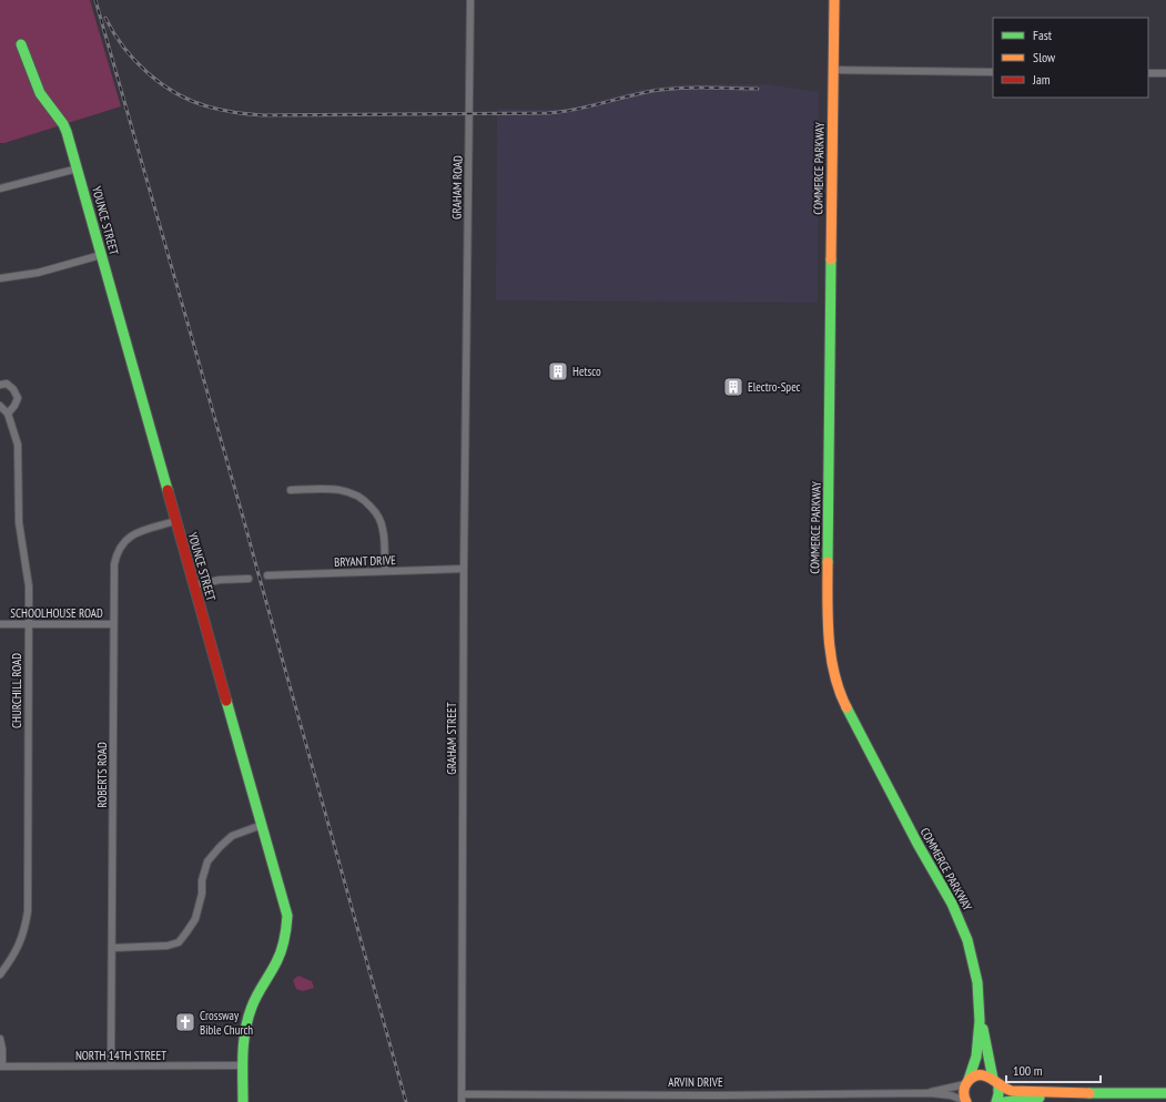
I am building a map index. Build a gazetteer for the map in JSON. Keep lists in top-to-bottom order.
{
  "streets": {
    "street": [
      "COMMERCE PARKWAY",
      "GRAHAM ROAD",
      "YOUNCE STREET",
      "BRYANT DRIVE",
      "SCHOOLHOUSE ROAD",
      "CHURCHILL ROAD",
      "GRAHAM STREET",
      "ROBERTS ROAD",
      "NORTH 14TH STREET",
      "ARVIN DRIVE"
    ]
  },
  "crossings": [
    ["COMMERCE PARKWAY", "ARVIN DRIVE"],
    ["GRAHAM ROAD", "GRAHAM STREET"],
    ["YOUNCE STREET", "ROBERTS ROAD"],
    ["YOUNCE STREET", "NORTH 14TH STREET"],
    ["BRYANT DRIVE", "GRAHAM STREET"],
    ["SCHOOLHOUSE ROAD", "CHURCHILL ROAD"],
    ["SCHOOLHOUSE ROAD", "ROBERTS ROAD"],
    ["GRAHAM STREET", "ARVIN DRIVE"],
    ["ROBERTS ROAD", "NORTH 14TH STREET"]
  ],
  "places": {
    "building": ["Hetsco", "Electro-Spec"],
    "church": ["Crossway Bible Church"]
  },
  "legend": ["Fast", "Slow", "Jam"],
  "scale_bar": "100 m"
}
